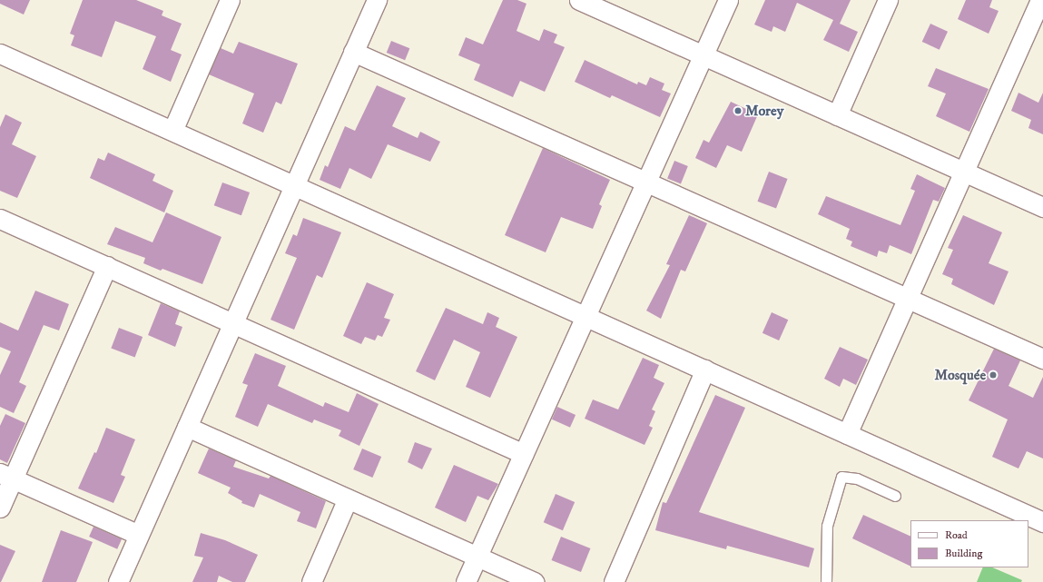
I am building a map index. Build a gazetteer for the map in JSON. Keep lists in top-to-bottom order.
{
  "places": ["Morey", "Mosquée"],
  "legend": ["Road", "Building"]
}
